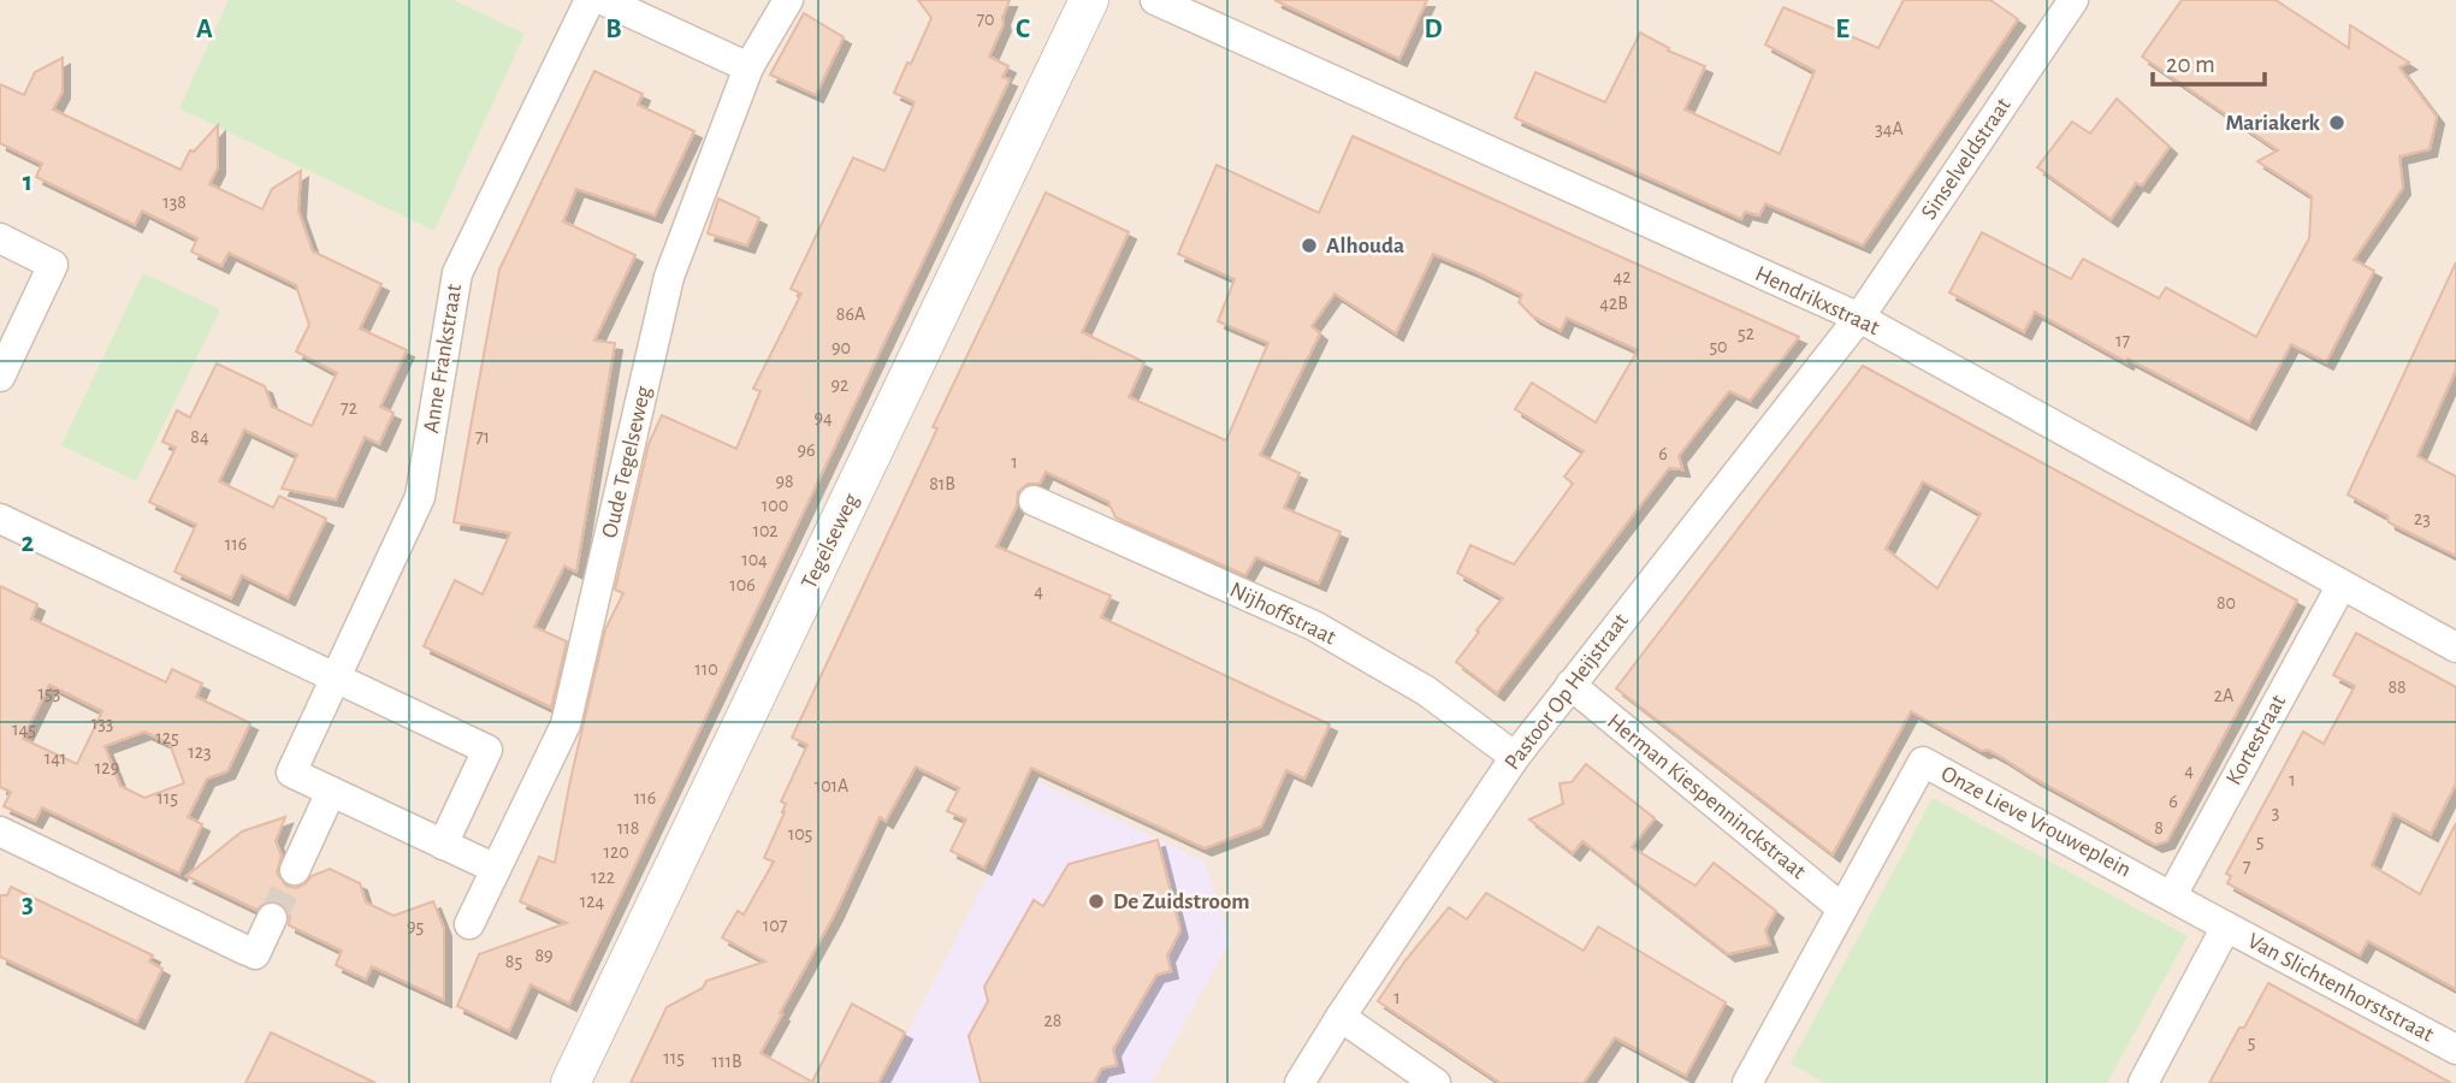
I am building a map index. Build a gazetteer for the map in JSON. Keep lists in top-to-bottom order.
{
  "streets": {
    "street": [
      "Sinselveldstraat",
      "Hendrikxstraat",
      "Anne Frankstraat",
      "Oude Tegelseweg",
      "Tegelseweg",
      "Nijhoffstraat",
      "Pastoor Op Heijstraat",
      "Kortestraat",
      "Herman Kiespenninckstraat",
      "Onze Lieve Vrouweplein",
      "Van Slichtenhorststraat"
    ]
  },
  "crossings": [
    ["Sinselveldstraat", "Hendrikxstraat"],
    ["Sinselveldstraat", "Pastoor Op Heijstraat"],
    ["Hendrikxstraat", "Pastoor Op Heijstraat"],
    ["Hendrikxstraat", "Kortestraat"],
    ["Anne Frankstraat", "Oude Tegelseweg"],
    ["Nijhoffstraat", "Pastoor Op Heijstraat"],
    ["Pastoor Op Heijstraat", "Herman Kiespenninckstraat"],
    ["Kortestraat", "Onze Lieve Vrouweplein"],
    ["Herman Kiespenninckstraat", "Onze Lieve Vrouweplein"],
    ["Onze Lieve Vrouweplein", "Van Slichtenhorststraat"]
  ],
  "places": ["Mariakerk", "Alhouda", "De Zuidstroom"],
  "house_numbers": [
    "70",
    "34A",
    "138",
    "42",
    "42B",
    "86A",
    "52",
    "17",
    "50",
    "90",
    "92",
    "72",
    "94",
    "84",
    "71",
    "96",
    "6",
    "1",
    "98",
    "81B",
    "100",
    "23",
    "102",
    "116",
    "104",
    "106",
    "4",
    "80",
    "110",
    "88",
    "153",
    "2A",
    "133",
    "145",
    "125",
    "123",
    "141",
    "129",
    "4",
    "1",
    "101A",
    "115",
    "116",
    "6",
    "3",
    "118",
    "8",
    "105",
    "5",
    "120",
    "7",
    "122",
    "124",
    "107",
    "95",
    "89",
    "85",
    "1",
    "28",
    "5",
    "115",
    "111B"
  ],
  "scale_bar": "20 m",
  "grid": {
    "columns": [
      "A",
      "B",
      "C",
      "D",
      "E"
    ],
    "rows": ["1", "2", "3"]
  }
}
